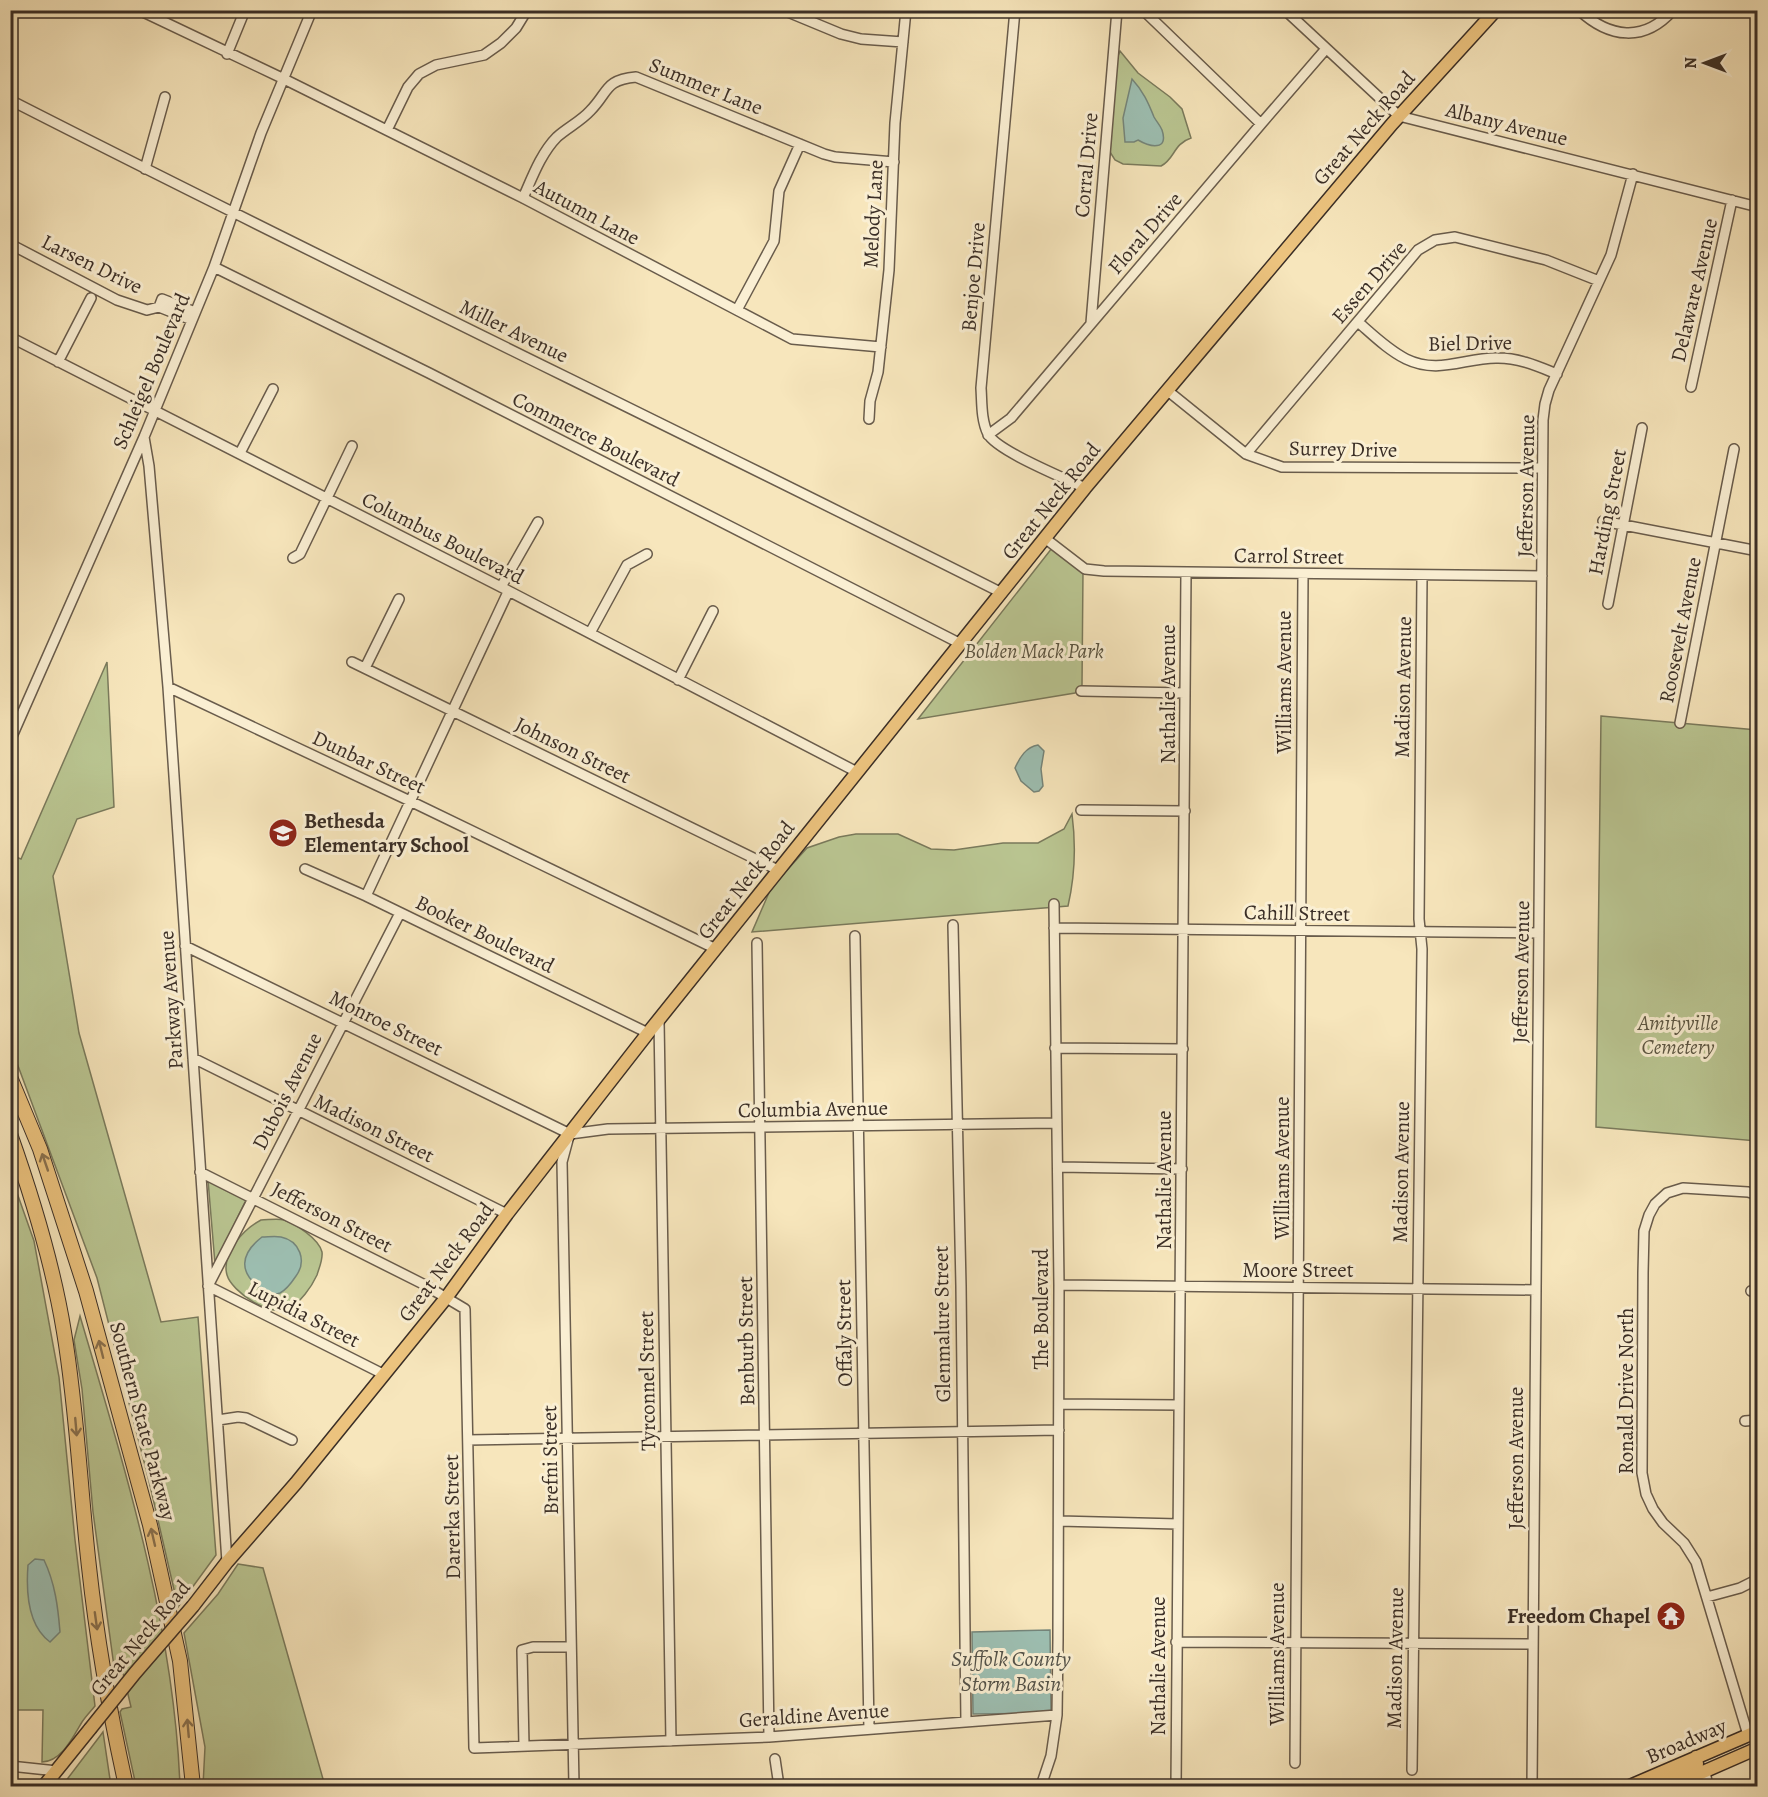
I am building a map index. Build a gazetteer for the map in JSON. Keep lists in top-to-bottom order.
{
  "streets": {
    "highway": ["Southern State Parkway"],
    "main road": ["Great Neck Road", "Broadway"],
    "street": [
      "Summer Lane",
      "Albany Avenue",
      "Corral Drive",
      "Autumn Lane",
      "Melody Lane",
      "Floral Drive",
      "Larsen Drive",
      "Benjoe Drive",
      "Essen Drive",
      "Delaware Avenue",
      "Miller Avenue",
      "Biel Drive",
      "Schleigel Boulevard",
      "Commerce Boulevard",
      "Surrey Drive",
      "Jefferson Avenue",
      "Harding Street",
      "Columbus Boulevard",
      "Carrol Street",
      "Roosevelt Avenue",
      "Williams Avenue",
      "Madison Avenue",
      "Nathalie Avenue",
      "Johnson Street",
      "Dunbar Street",
      "Cahill Street",
      "Booker Boulevard",
      "Parkway Avenue",
      "Monroe Street",
      "Dubois Avenue",
      "Columbia Avenue",
      "Madison Street",
      "Jefferson Street",
      "Moore Street",
      "The Boulevard",
      "Lupidia Street",
      "Glenmalure Street",
      "Offaly Street",
      "Benburb Street",
      "Tyrconnel Street",
      "Ronald Drive North",
      "Brefni Street",
      "Darerka Street",
      "Geraldine Avenue"
    ]
  },
  "crossings": [
    ["Summer Lane", "Autumn Lane"],
    ["Summer Lane", "Melody Lane"],
    ["Albany Avenue", "Great Neck Road"],
    ["Albany Avenue", "Floral Drive"],
    ["Albany Avenue", "Delaware Avenue"],
    ["Albany Avenue", "Jefferson Avenue"],
    ["Great Neck Road", "Miller Avenue"],
    ["Great Neck Road", "Commerce Boulevard"],
    ["Great Neck Road", "Surrey Drive"],
    ["Great Neck Road", "Columbus Boulevard"],
    ["Great Neck Road", "Carrol Street"],
    ["Great Neck Road", "Johnson Street"],
    ["Great Neck Road", "Dunbar Street"],
    ["Great Neck Road", "Booker Boulevard"],
    ["Great Neck Road", "Parkway Avenue"],
    ["Great Neck Road", "Monroe Street"],
    ["Great Neck Road", "Columbia Avenue"],
    ["Great Neck Road", "Madison Street"],
    ["Great Neck Road", "Jefferson Street"],
    ["Great Neck Road", "Lupidia Street"],
    ["Great Neck Road", "Tyrconnel Street"],
    ["Great Neck Road", "Brefni Street"],
    ["Great Neck Road", "Darerka Street"],
    ["Corral Drive", "Floral Drive"],
    ["Autumn Lane", "Melody Lane"],
    ["Autumn Lane", "Schleigel Boulevard"],
    ["Floral Drive", "Benjoe Drive"],
    ["Larsen Drive", "Schleigel Boulevard"],
    ["Essen Drive", "Biel Drive"],
    ["Essen Drive", "Surrey Drive"],
    ["Essen Drive", "Jefferson Avenue"],
    ["Miller Avenue", "Schleigel Boulevard"],
    ["Biel Drive", "Jefferson Avenue"],
    ["Schleigel Boulevard", "Commerce Boulevard"],
    ["Schleigel Boulevard", "Columbus Boulevard"],
    ["Schleigel Boulevard", "Parkway Avenue"],
    ["Surrey Drive", "Jefferson Avenue"],
    ["Jefferson Avenue", "Carrol Street"],
    ["Jefferson Avenue", "Cahill Street"],
    ["Jefferson Avenue", "Moore Street"],
    ["Carrol Street", "Williams Avenue"],
    ["Carrol Street", "Madison Avenue"],
    ["Carrol Street", "Nathalie Avenue"],
    ["Williams Avenue", "Cahill Street"],
    ["Williams Avenue", "Moore Street"],
    ["Madison Avenue", "Cahill Street"],
    ["Madison Avenue", "Moore Street"],
    ["Nathalie Avenue", "Cahill Street"],
    ["Nathalie Avenue", "Moore Street"],
    ["Dunbar Street", "Parkway Avenue"],
    ["Cahill Street", "The Boulevard"],
    ["Booker Boulevard", "Dubois Avenue"],
    ["Parkway Avenue", "Monroe Street"],
    ["Parkway Avenue", "Dubois Avenue"],
    ["Parkway Avenue", "Madison Street"],
    ["Parkway Avenue", "Jefferson Street"],
    ["Parkway Avenue", "Lupidia Street"],
    ["Monroe Street", "Dubois Avenue"],
    ["Monroe Street", "Columbia Avenue"],
    ["Monroe Street", "Brefni Street"],
    ["Dubois Avenue", "Madison Street"],
    ["Dubois Avenue", "Jefferson Street"],
    ["Dubois Avenue", "Lupidia Street"],
    ["Columbia Avenue", "The Boulevard"],
    ["Columbia Avenue", "Glenmalure Street"],
    ["Columbia Avenue", "Offaly Street"],
    ["Columbia Avenue", "Benburb Street"],
    ["Columbia Avenue", "Tyrconnel Street"],
    ["Columbia Avenue", "Brefni Street"],
    ["Jefferson Street", "Darerka Street"],
    ["Moore Street", "The Boulevard"],
    ["The Boulevard", "Geraldine Avenue"],
    ["Glenmalure Street", "Geraldine Avenue"],
    ["Offaly Street", "Geraldine Avenue"],
    ["Benburb Street", "Geraldine Avenue"],
    ["Tyrconnel Street", "Geraldine Avenue"],
    ["Ronald Drive North", "Broadway"],
    ["Brefni Street", "Geraldine Avenue"],
    ["Darerka Street", "Geraldine Avenue"]
  ],
  "water": ["Suffolk County Storm Basin"],
  "parks": ["Bolden Mack Park", "Amityville Cemetery"],
  "places": {
    "school or university": ["Bethesda Elementary School"],
    "temple": ["Freedom Chapel"]
  },
  "north": "left"
}
